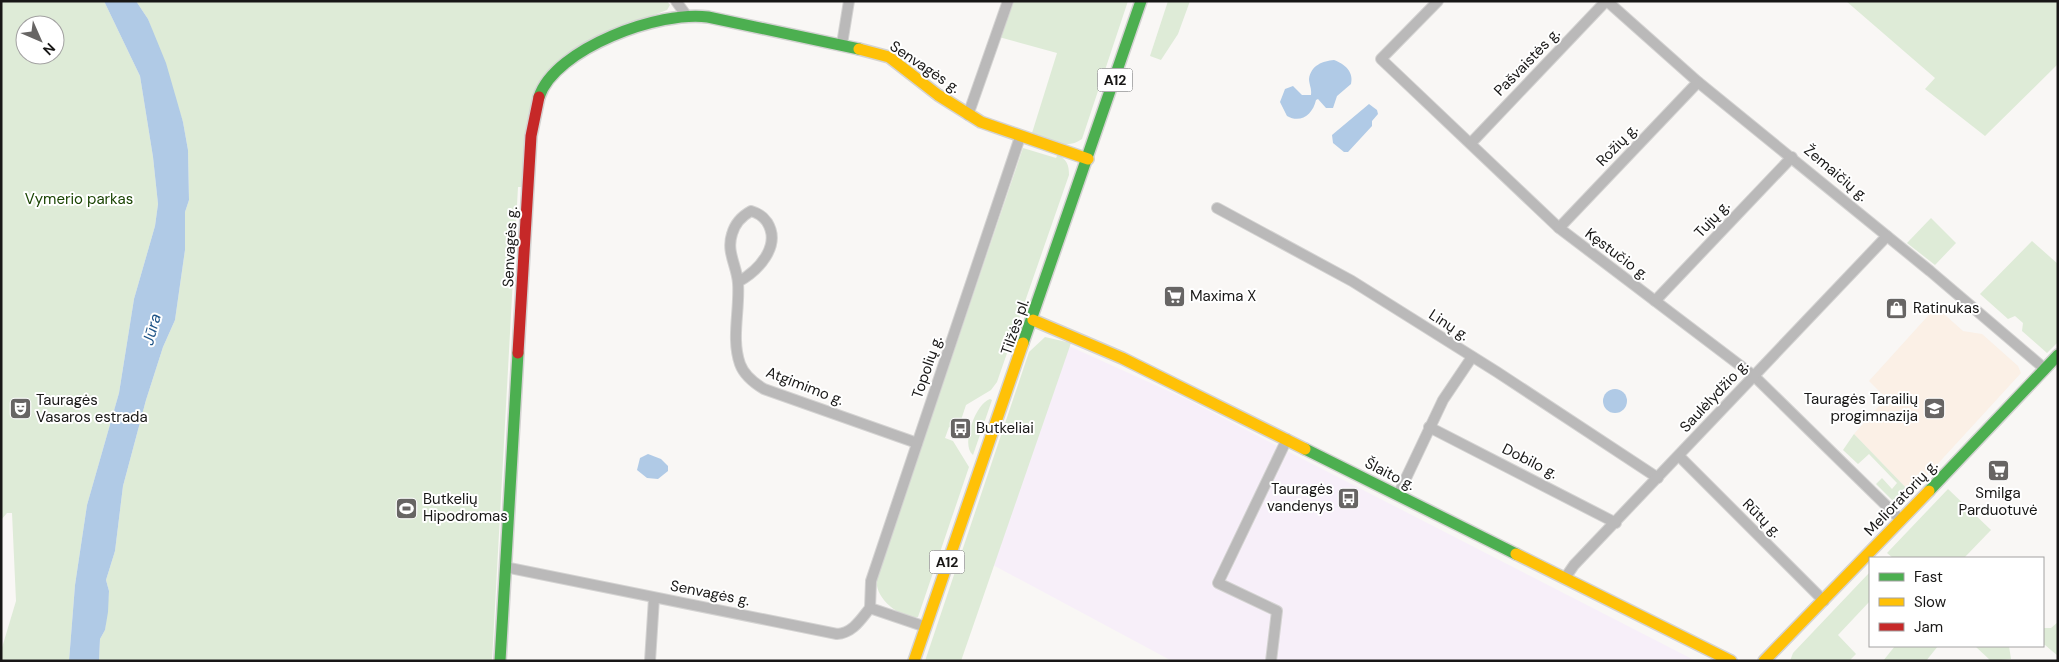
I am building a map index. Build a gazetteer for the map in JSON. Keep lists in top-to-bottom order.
{
  "streets": {
    "main road": [
      "Senvagės g.",
      "A12",
      "Tilžės pl.",
      "Šlaito g.",
      "Melioratorių g."
    ],
    "street": [
      "Pašvaistės g.",
      "Rožių g.",
      "Žemaičių g.",
      "Tujų g.",
      "Kęstučio g.",
      "Linų g.",
      "Topolių g.",
      "Atgimimo g.",
      "Saulėlydžio g.",
      "Dobilo g.",
      "Rūtų g."
    ]
  },
  "crossings": [
    ["Pašvaistės g.", "Žemaičių g."],
    ["Pašvaistės g.", "Kęstučio g."],
    ["Senvagės g.", "Tilžės pl."],
    ["Senvagės g.", "Topolių g."],
    ["Rožių g.", "Žemaičių g."],
    ["Rožių g.", "Kęstučio g."],
    ["Žemaičių g.", "Tujų g."],
    ["Žemaičių g.", "Saulėlydžio g."],
    ["Žemaičių g.", "Melioratorių g."],
    ["Tujų g.", "Kęstučio g."],
    ["Kęstučio g.", "Saulėlydžio g."],
    ["Kęstučio g.", "Melioratorių g."],
    ["Linų g.", "Saulėlydžio g."],
    ["Tilžės pl.", "Šlaito g."],
    ["Topolių g.", "Atgimimo g."],
    ["Saulėlydžio g.", "Dobilo g."],
    ["Saulėlydžio g.", "Šlaito g."],
    ["Saulėlydžio g.", "Rūtų g."],
    ["Melioratorių g.", "Rūtų g."]
  ],
  "water": ["Jūra"],
  "parks": ["Vymerio parkas"],
  "places": {
    "supermarket": ["Maxima X", "Smilga Parduotuvė"],
    "shop": ["Ratinukas"],
    "school or university": ["Tauragės Tarailių progimnazija"],
    "theatre": ["Tauragės Vasaros estrada"],
    "bus stop": ["Butkeliai", "Tauragės vandenys"],
    "sports": ["Butkelių Hipodromas"]
  },
  "legend": ["Fast", "Slow", "Jam"],
  "north": "bottom right"
}
